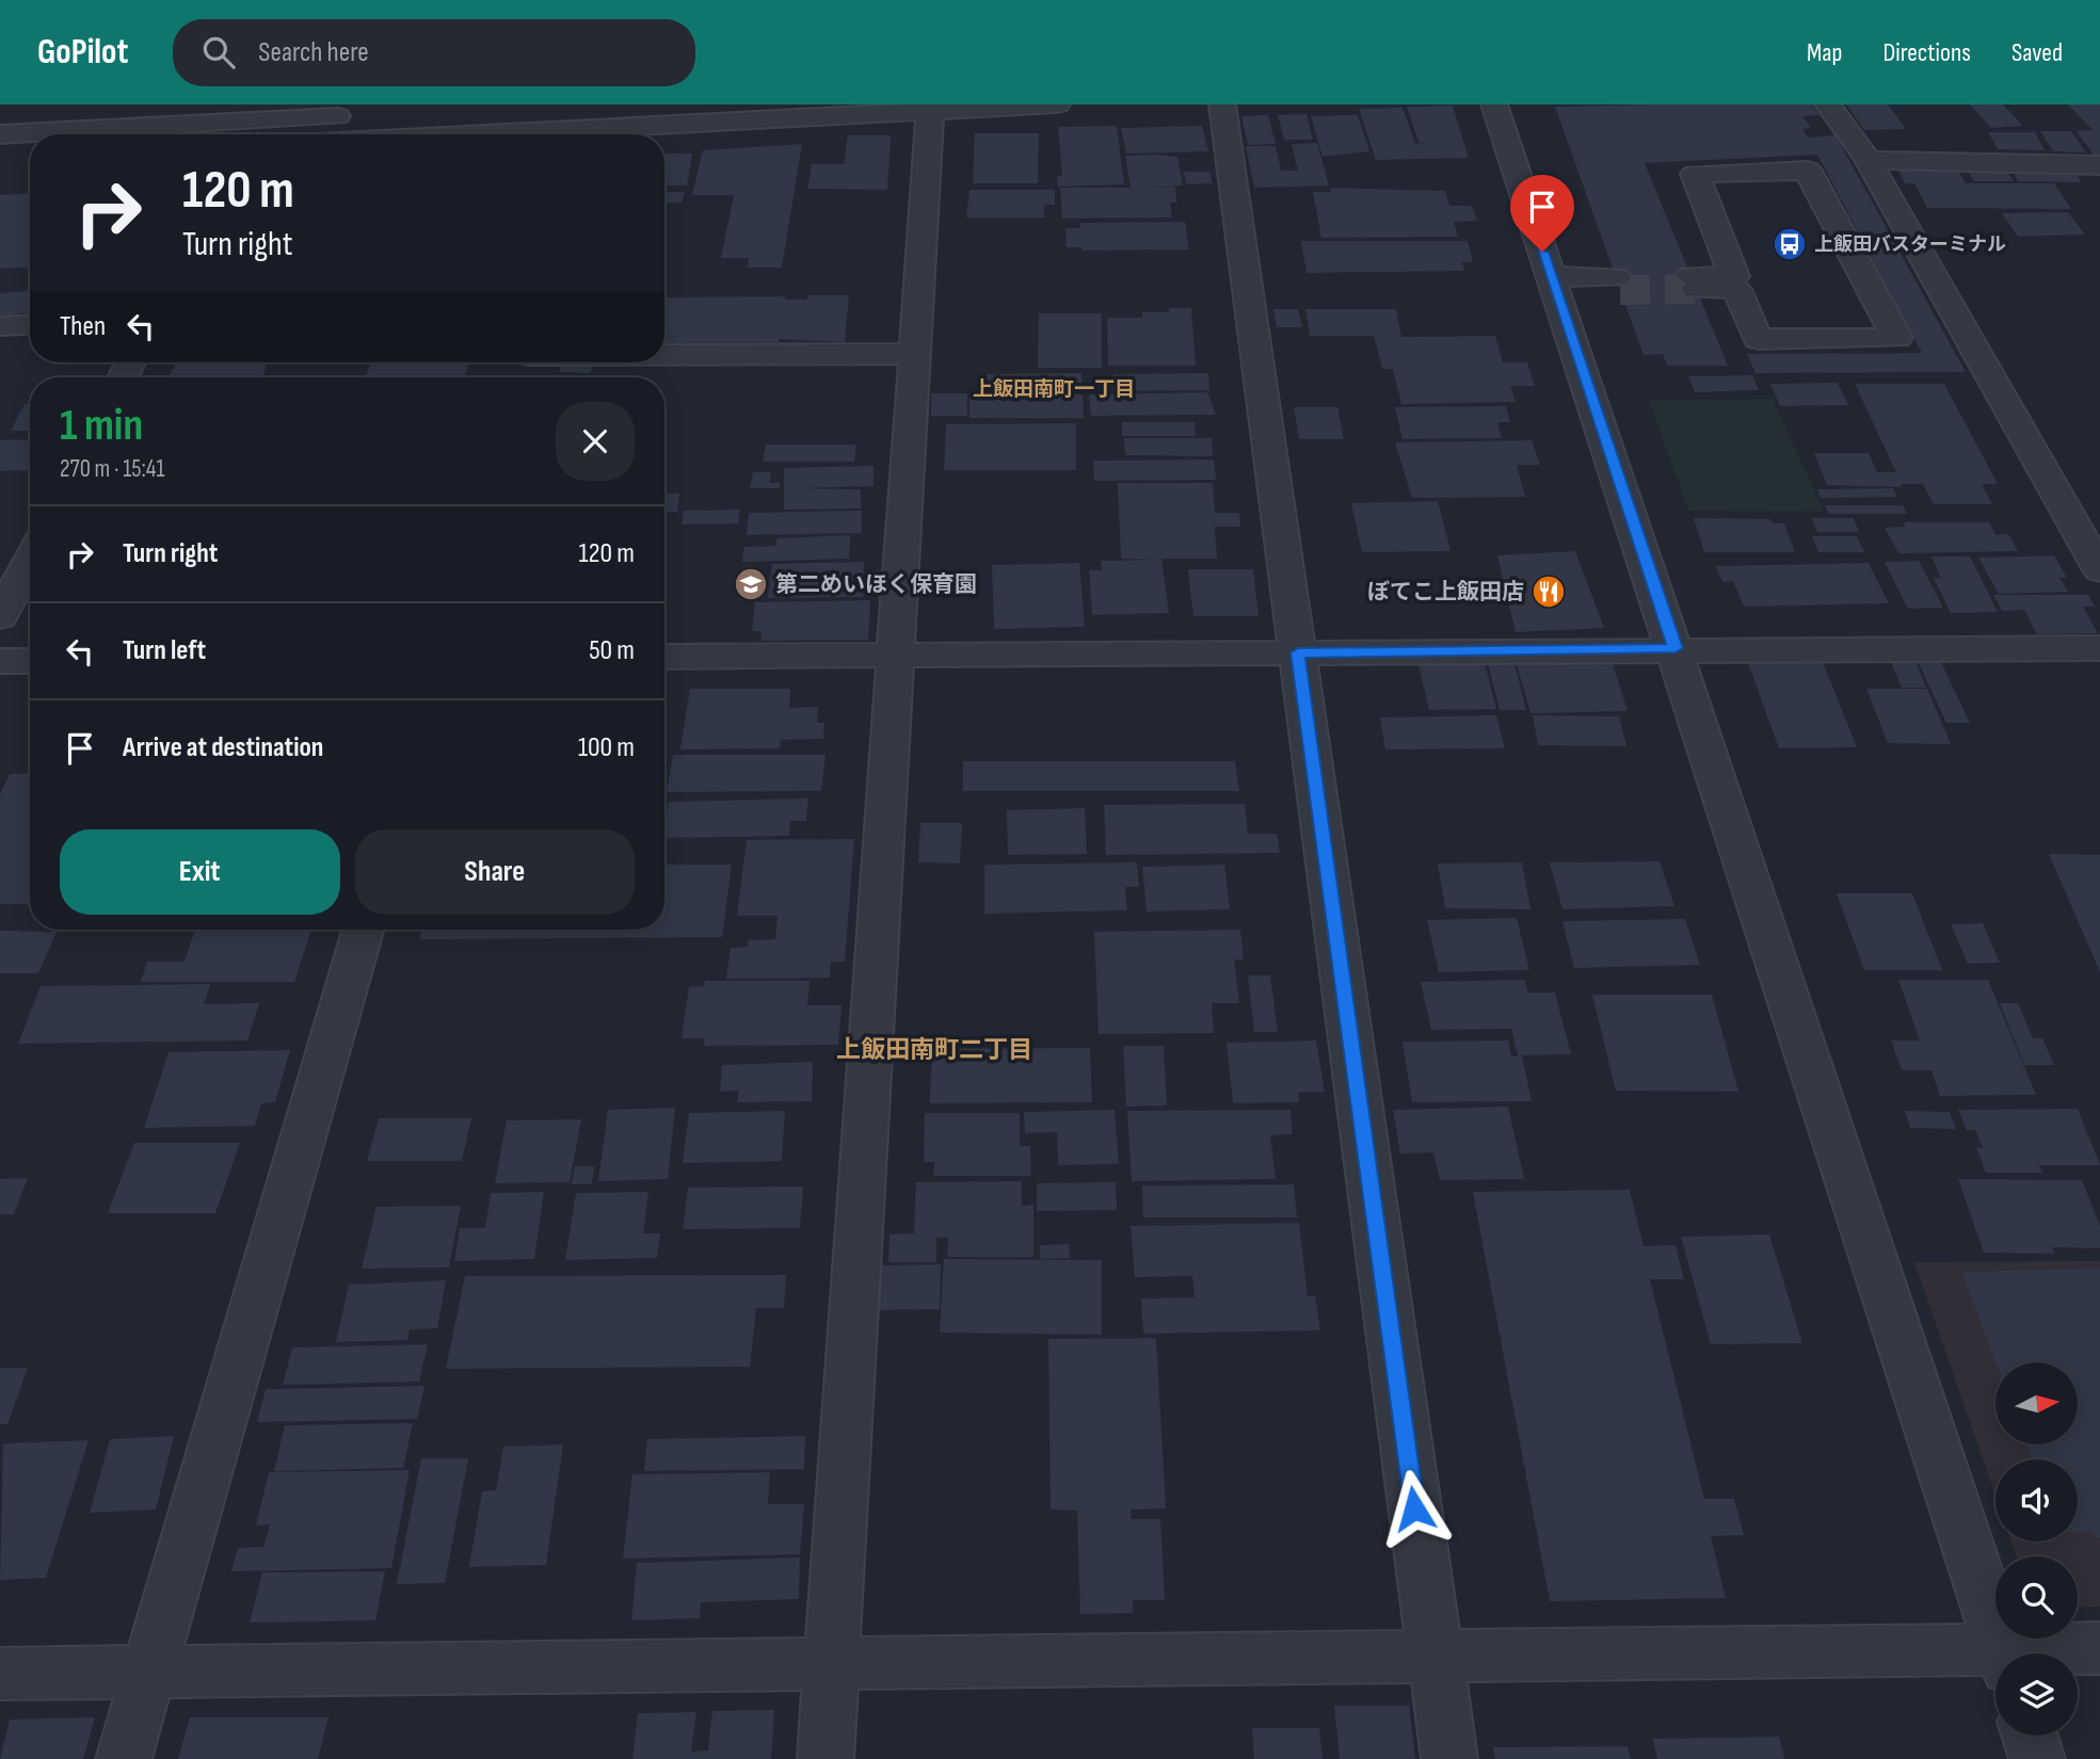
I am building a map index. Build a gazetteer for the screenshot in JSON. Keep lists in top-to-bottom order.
{
  "districts": ["上飯田南町一丁目", "上飯田南町二丁目"],
  "places": {
    "bus stop": ["上飯田バスターミナル"],
    "school or university": ["第二めいほく保育園"],
    "restaurant": ["ぼてこ上飯田店"]
  },
  "north": "right",
  "page": {
    "header": "GoPilot",
    "search": "Search here",
    "nav": ["Map", "Directions", "Saved"],
    "turn": ["120 m", "Turn right"],
    "then": "Then",
    "heading": ["1 min", "270 m · 15:41"],
    "list": [
      {
        "name": "Turn right",
        "value": "120 m"
      },
      {
        "name": "Turn left",
        "value": "50 m"
      },
      {
        "name": "Arrive at destination",
        "value": "100 m"
      }
    ],
    "buttons": ["Exit", "Share"]
  }
}
